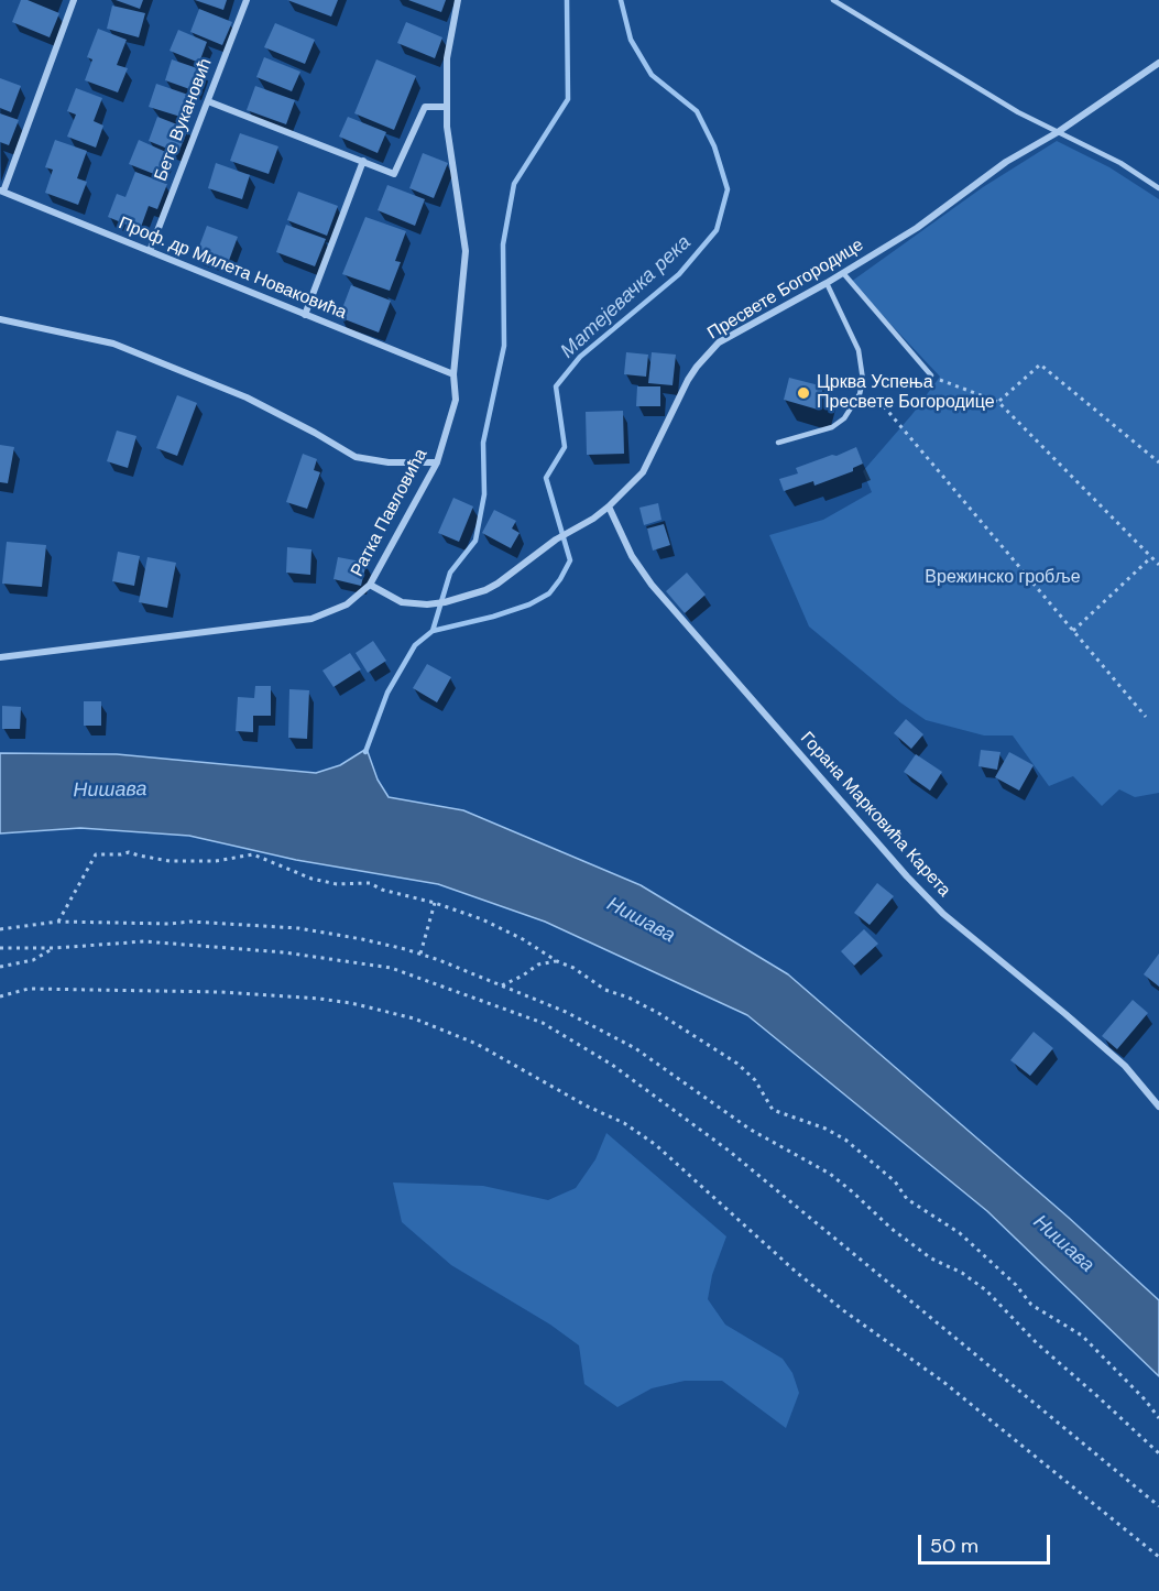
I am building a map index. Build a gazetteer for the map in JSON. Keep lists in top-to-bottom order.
{
  "streets": {
    "street": [
      "Бете Вукановић",
      "Проф. др Милета Новаковића",
      "Пресвете Богородице",
      "Ратка Павловића",
      "Горана Марковића Карета"
    ]
  },
  "crossings": [
    ["Бете Вукановић", "Проф. др Милета Новаковића"],
    ["Проф. др Милета Новаковића", "Ратка Павловића"],
    ["Пресвете Богородице", "Ратка Павловића"],
    ["Пресвете Богородице", "Горана Марковића Карета"]
  ],
  "water": ["Матејевачка река", "Нишава"],
  "parks": ["Врежинско гробље"],
  "places": ["Црква Успења Пресвете Богородице"],
  "scale_bar": "50 m"
}
